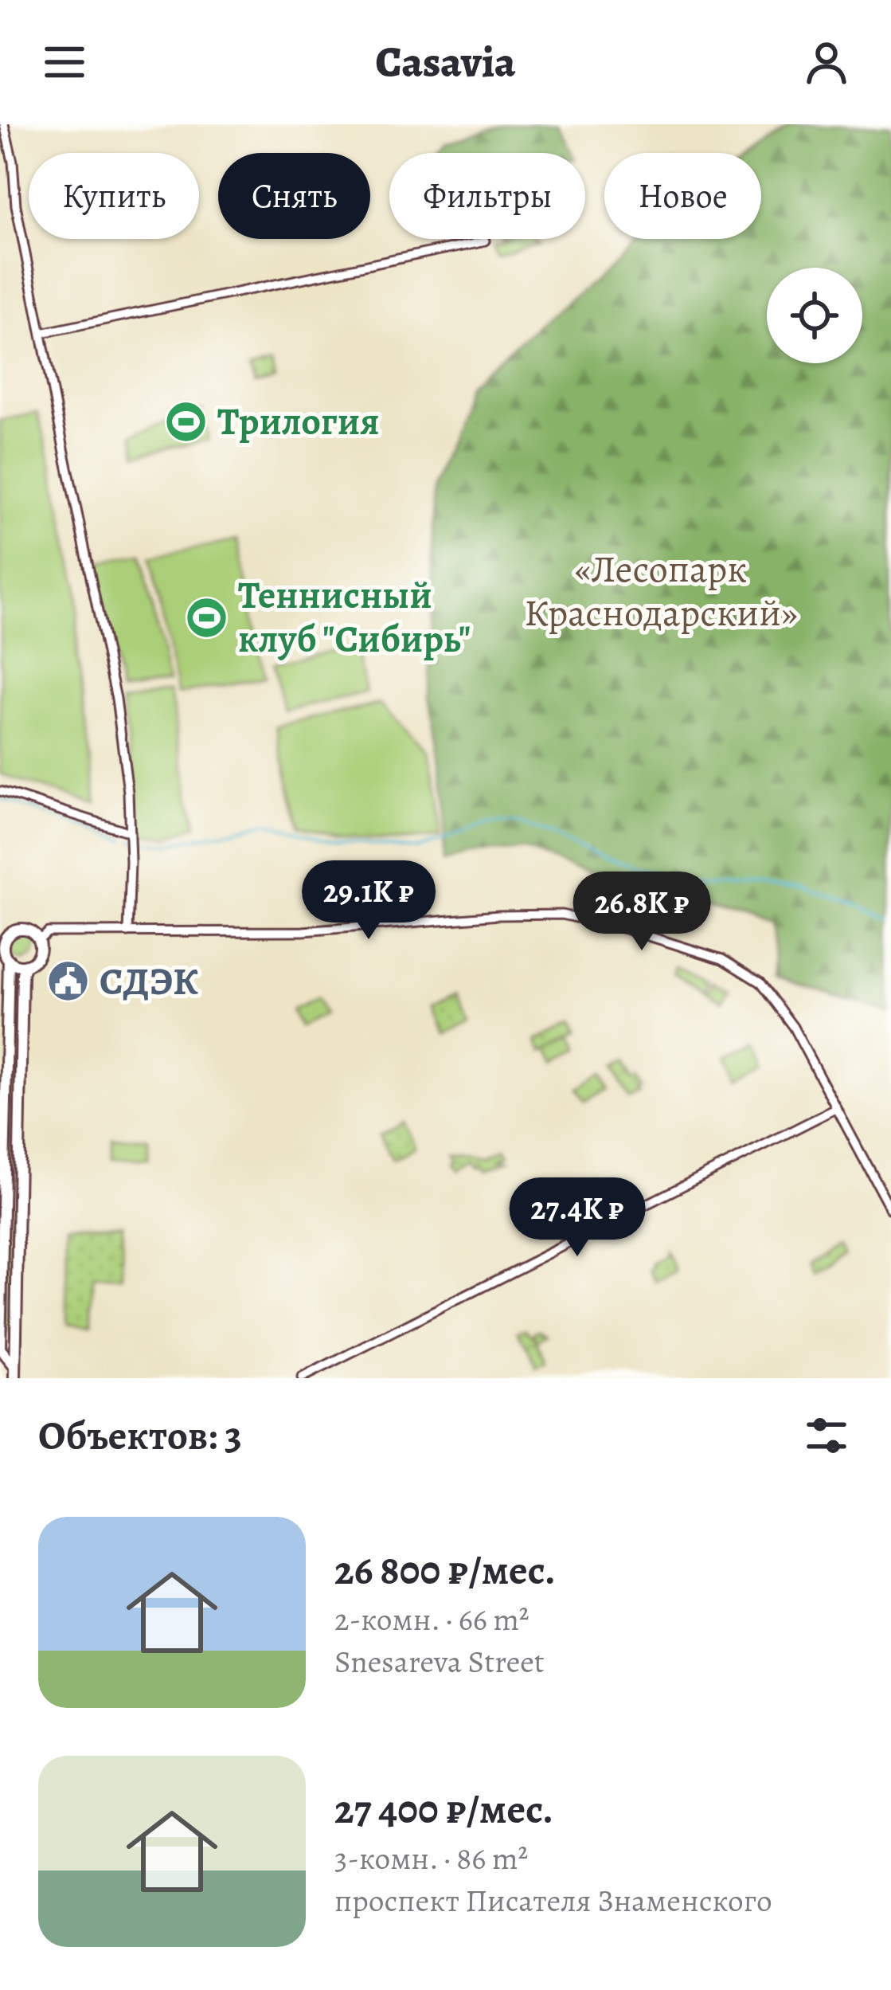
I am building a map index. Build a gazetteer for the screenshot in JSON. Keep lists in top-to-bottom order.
{
  "parks": ["«Лесопарк Краснодарский»"],
  "places": {
    "sports": ["Трилогия", "Теннисный клуб \"Сибирь\""],
    "public building": ["СДЭК"]
  },
  "page": {
    "header": "Casavia",
    "chip": [
      "Купить",
      "Снять",
      "Фильтры",
      "Новое"
    ],
    "price": ["29.1K ₽", "26.8K ₽", "27.4K ₽"],
    "heading": "Объектов: 3",
    "list": [
      {
        "name": "26 800 ₽/мес.",
        "note": "2-комн. · 66 m² · Snesareva Street"
      },
      {
        "name": "27 400 ₽/мес.",
        "note": "3-комн. · 86 m² · проспект Писателя Знаменского"
      }
    ]
  }
}
